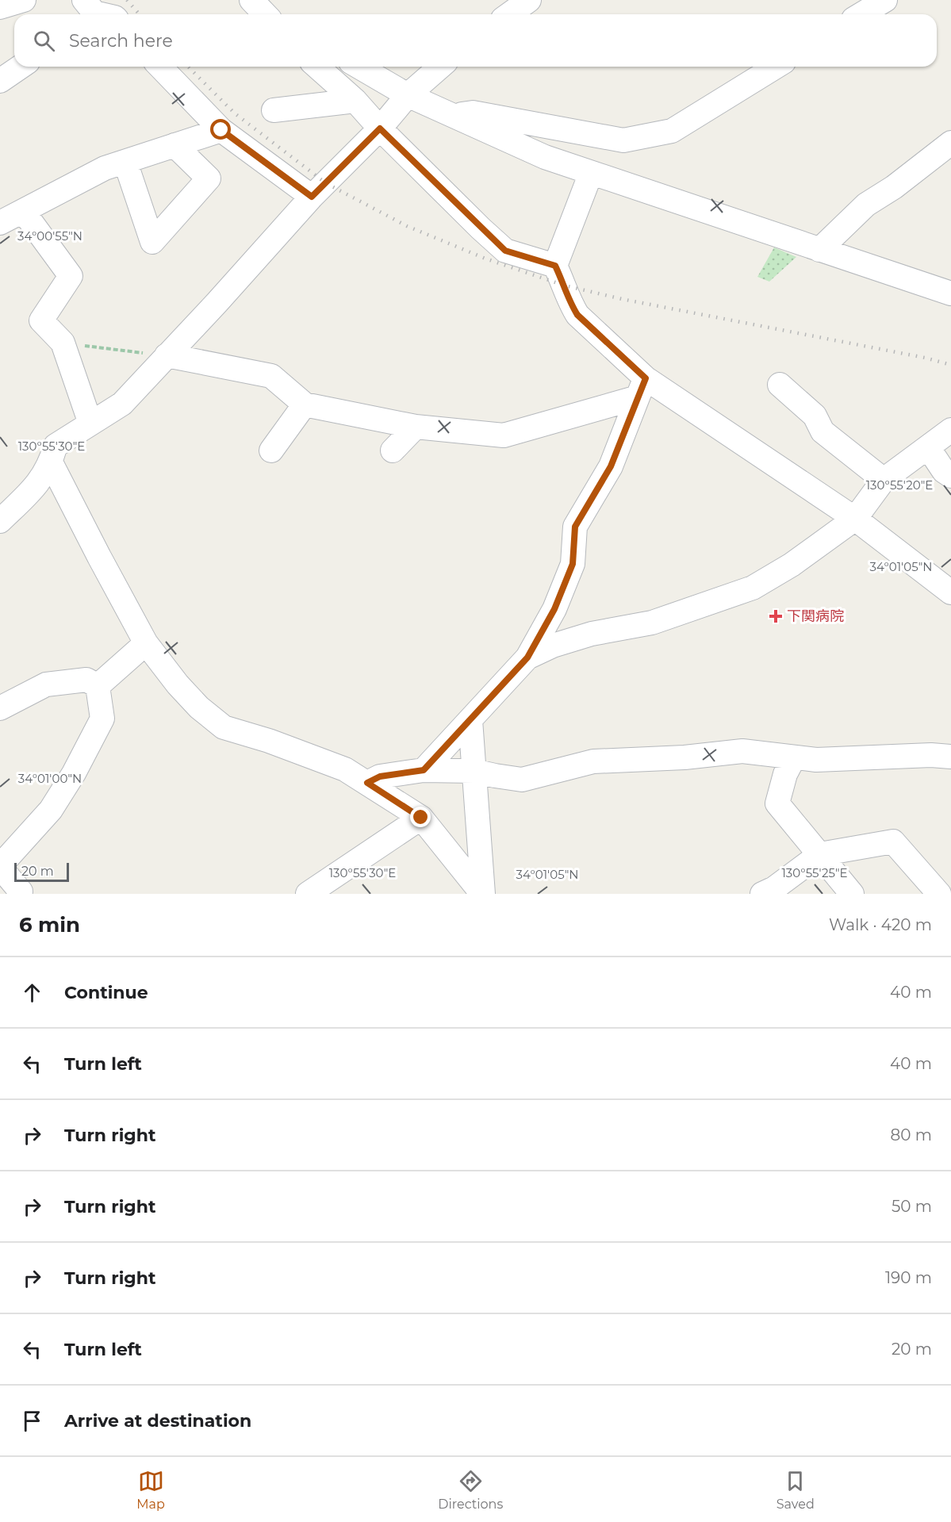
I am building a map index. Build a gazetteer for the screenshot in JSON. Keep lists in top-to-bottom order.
{
  "places": {
    "health": ["下関病院"]
  },
  "scale_bar": "20 m",
  "page": {
    "search": "Search here",
    "scale": "20 m",
    "heading": ["6 min", "Walk · 420 m"],
    "list": [
      ["Continue", "40 m"],
      ["Turn left", "40 m"],
      ["Turn right", "80 m"],
      ["Turn right", "50 m"],
      ["Turn right", "190 m"],
      ["Turn left", "20 m"],
      "Arrive at destination"
    ],
    "nav": ["Map", "Directions", "Saved"]
  },
  "coordinates": [
    "34°00'55\"N",
    "130°55'30\"E",
    "130°55'20\"E",
    "34°01'05\"N",
    "34°01'00\"N",
    "130°55'25\"E"
  ]
}
